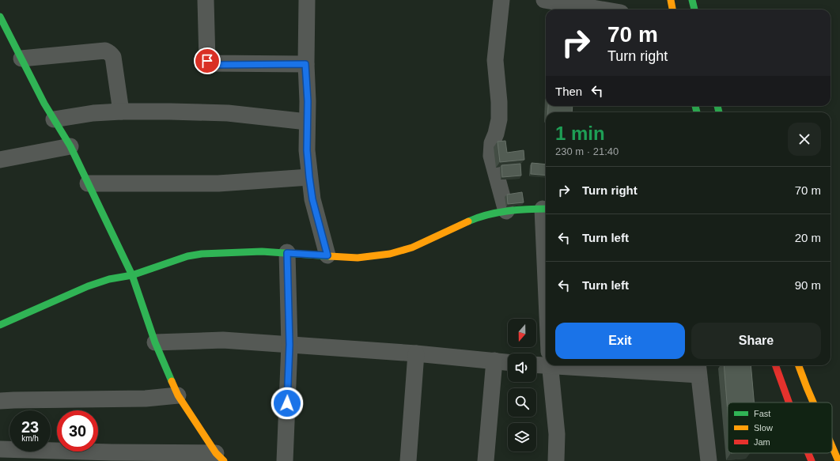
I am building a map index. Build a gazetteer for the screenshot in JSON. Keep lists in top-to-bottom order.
{
  "legend": ["Fast", "Slow", "Jam"],
  "north": "bottom",
  "page": {
    "turn": ["70 m", "Turn right"],
    "then": "Then",
    "heading": ["1 min", "230 m · 21:40"],
    "list": [
      {
        "name": "Turn right",
        "value": "70 m"
      },
      {
        "name": "Turn left",
        "value": "20 m"
      },
      {
        "name": "Turn left",
        "value": "90 m"
      }
    ],
    "buttons": ["Exit", "Share"],
    "speed": "23 km/h",
    "limit": "30"
  }
}
